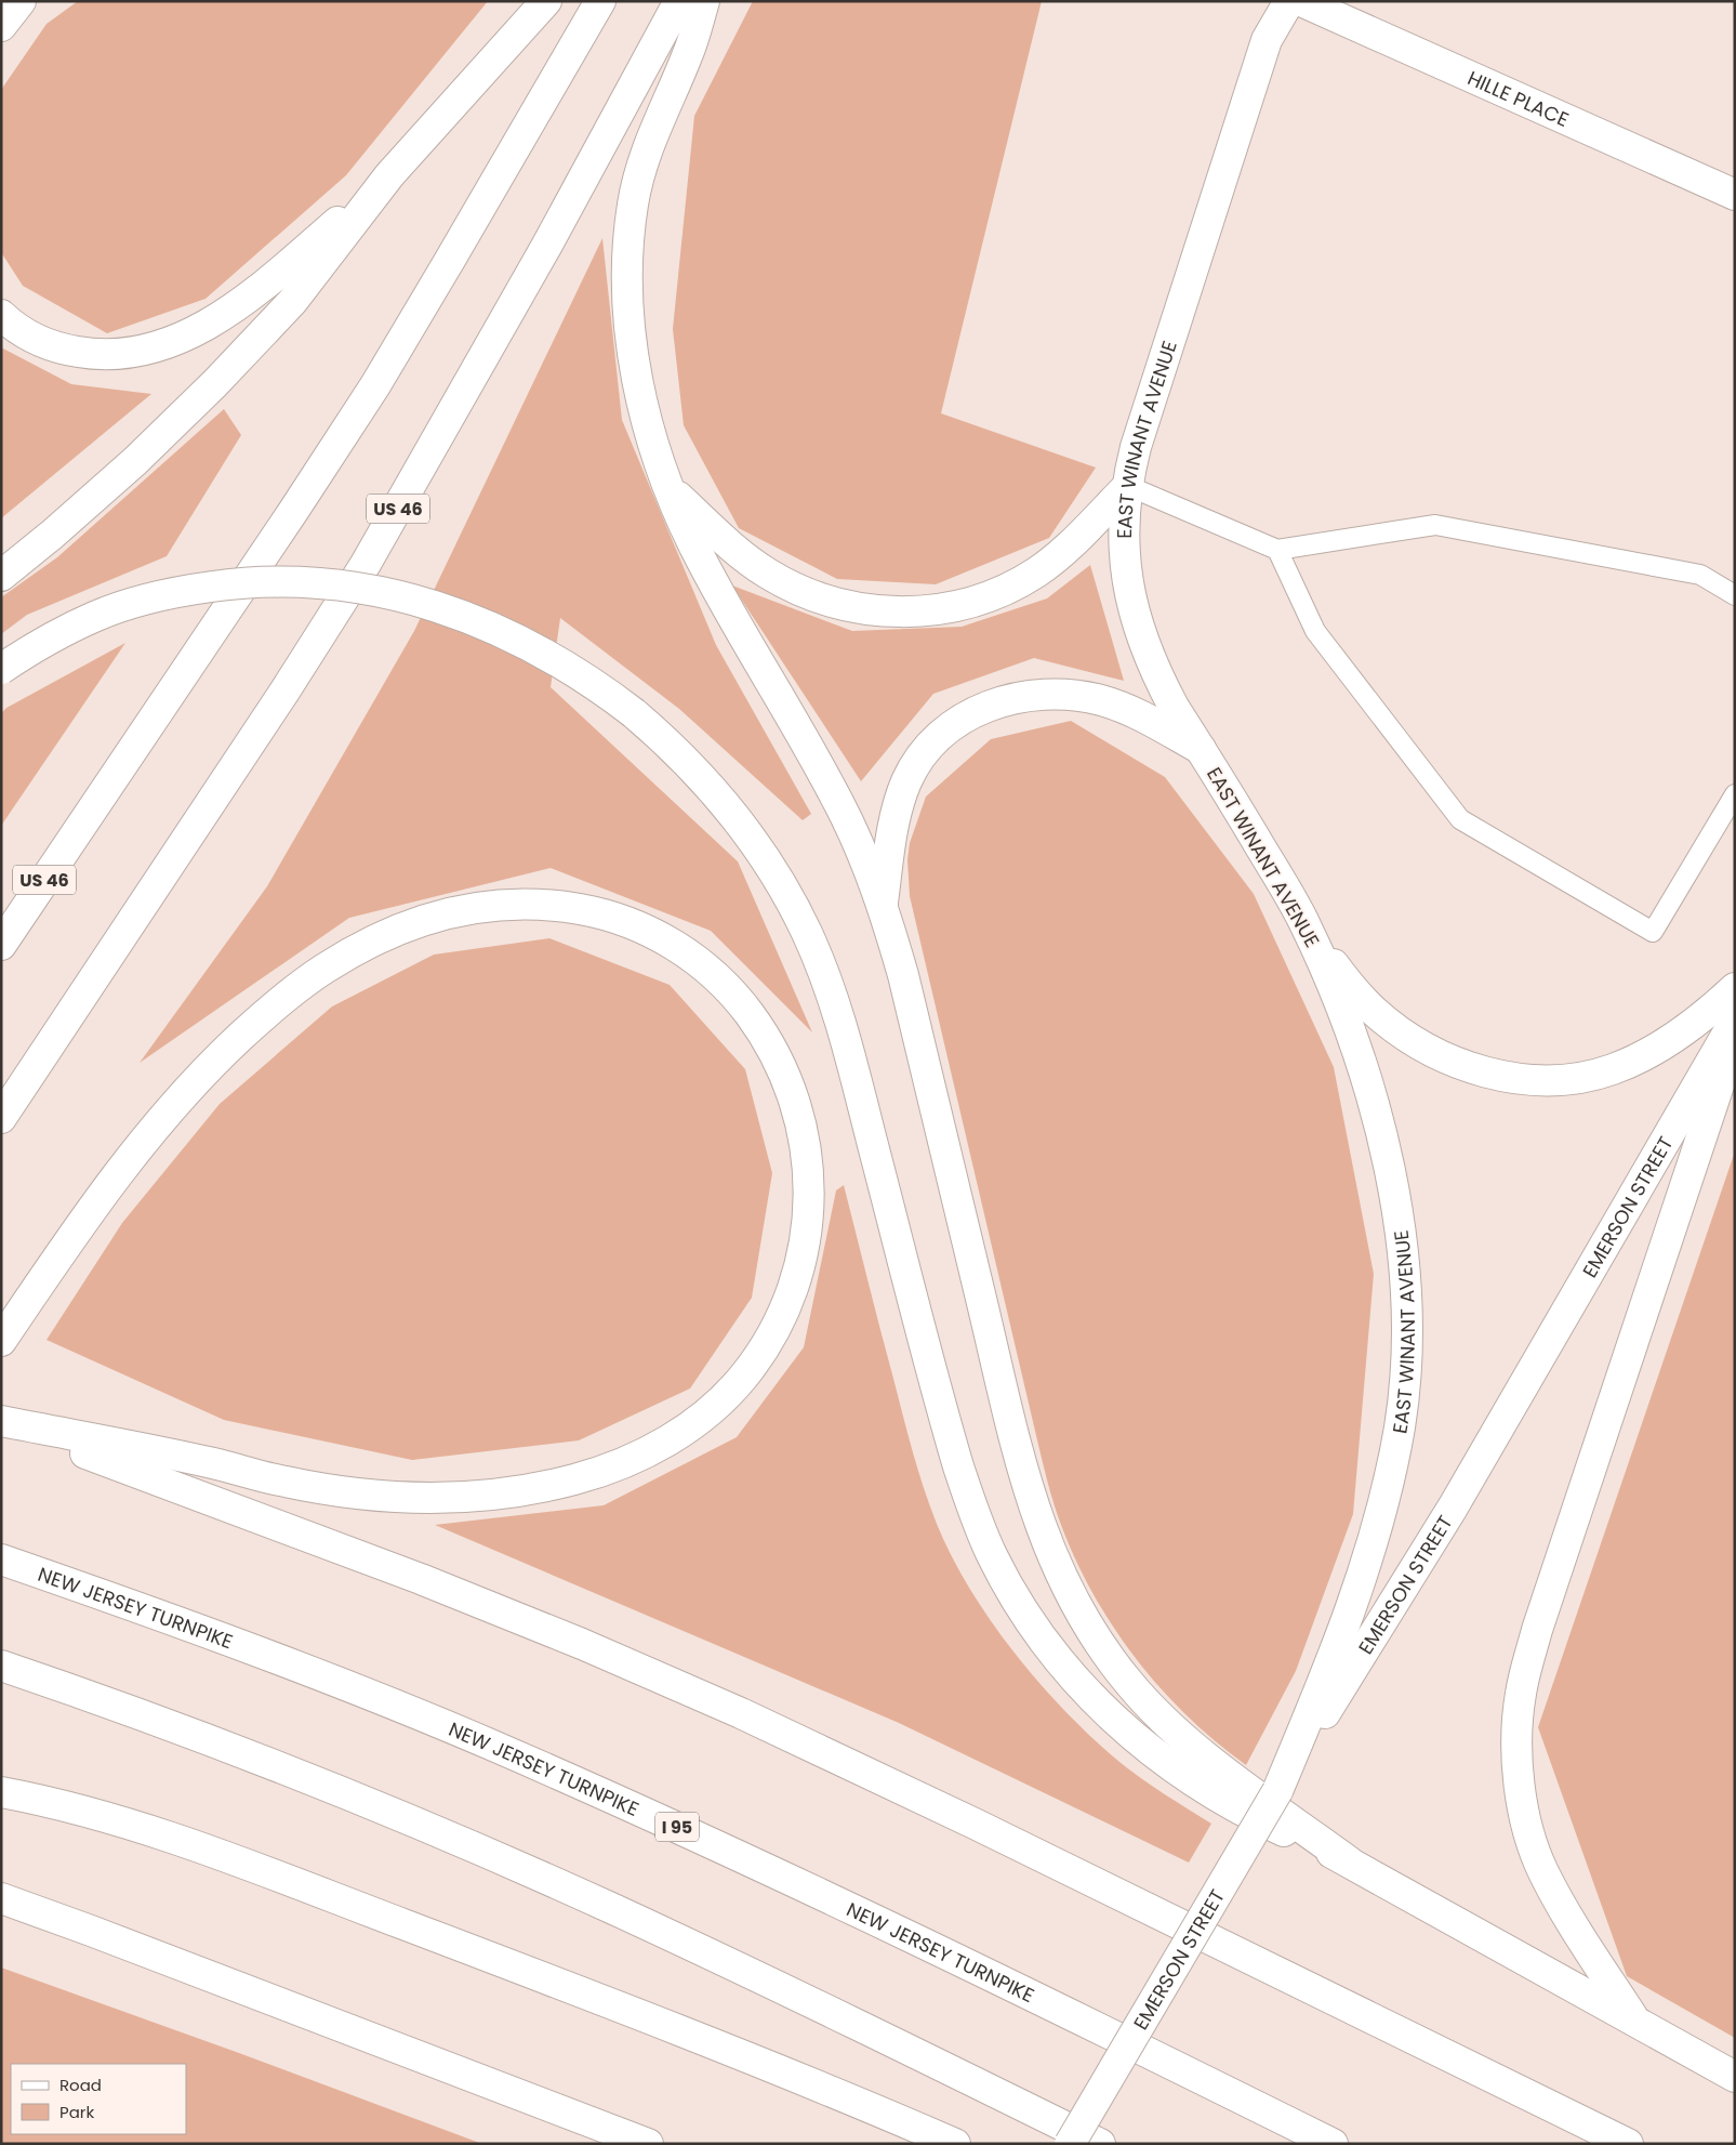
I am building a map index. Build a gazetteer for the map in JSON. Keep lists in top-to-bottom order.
{
  "streets": {
    "main road": [
      "HILLE PLACE",
      "EAST WINANT AVENUE",
      "US 46",
      "EMERSON STREET",
      "NEW JERSEY TURNPIKE",
      "I 95"
    ]
  },
  "crossings": [
    ["EAST WINANT AVENUE", "EMERSON STREET"]
  ],
  "legend": ["Road", "Park"]
}
